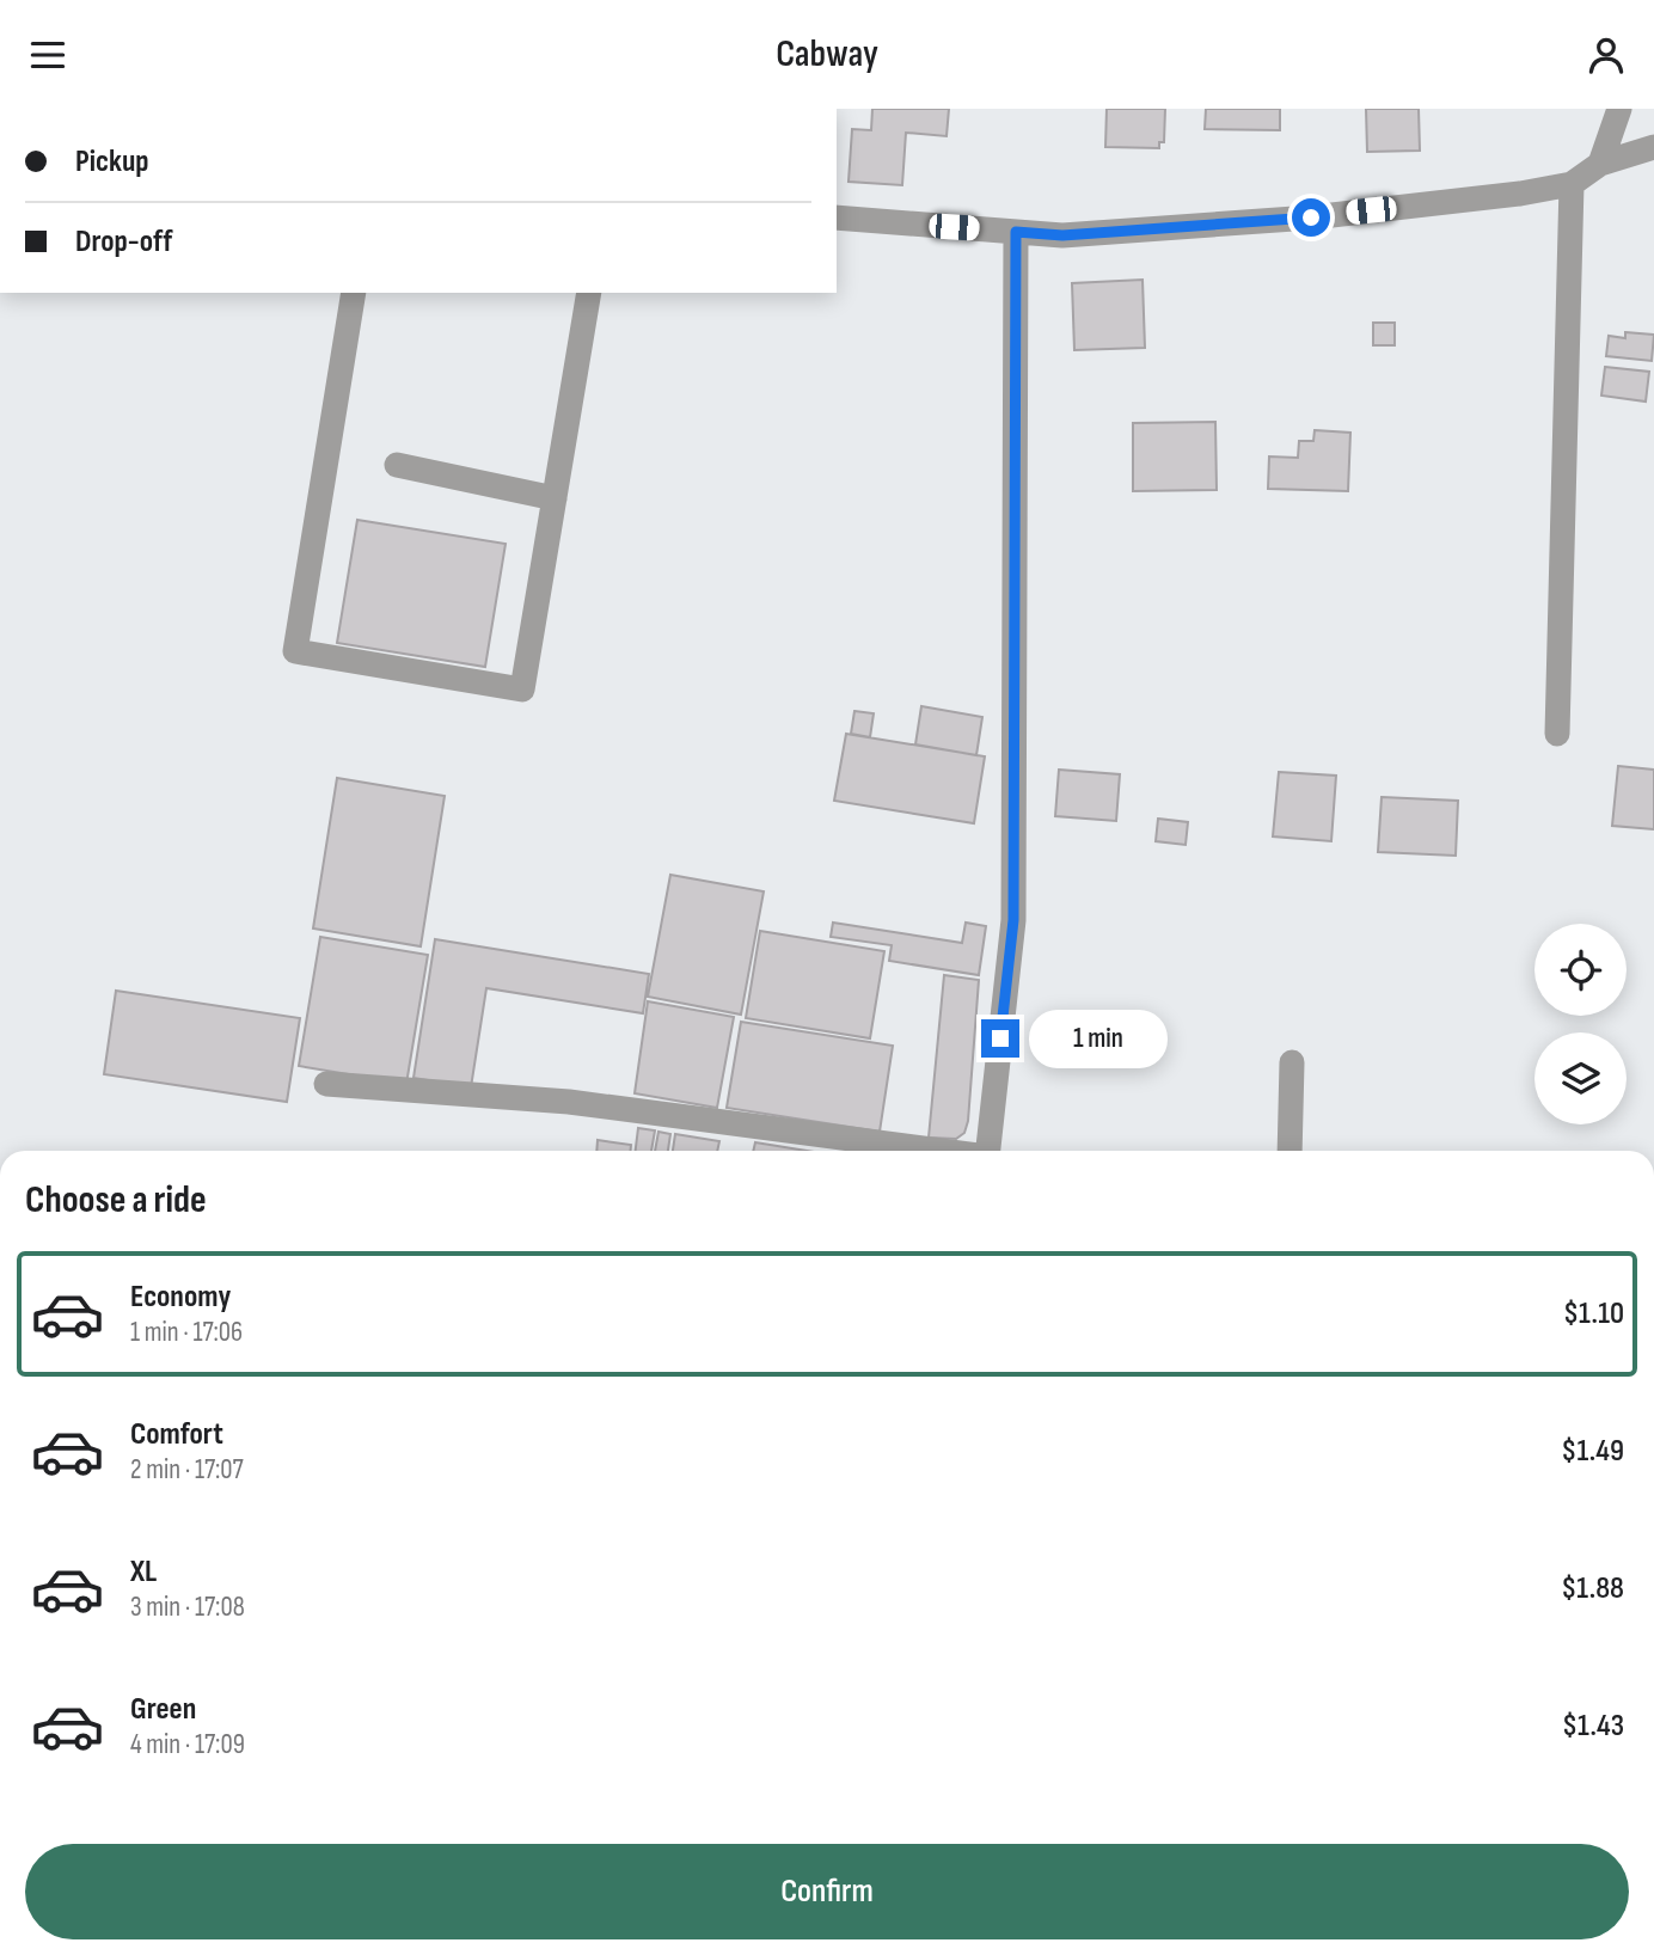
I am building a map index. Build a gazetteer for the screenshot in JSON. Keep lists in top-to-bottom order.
{
  "page": {
    "header": "Cabway",
    "banner": ["Pickup", "Drop-off"],
    "bubble": "1 min",
    "heading": "Choose a ride",
    "list": [
      {
        "name": "Economy",
        "note": "1 min · 17:06",
        "value": "$1.10"
      },
      {
        "name": "Comfort",
        "note": "2 min · 17:07",
        "value": "$1.49"
      },
      {
        "name": "XL",
        "note": "3 min · 17:08",
        "value": "$1.88"
      },
      {
        "name": "Green",
        "note": "4 min · 17:09",
        "value": "$1.43"
      }
    ],
    "buttons": "Confirm"
  }
}
